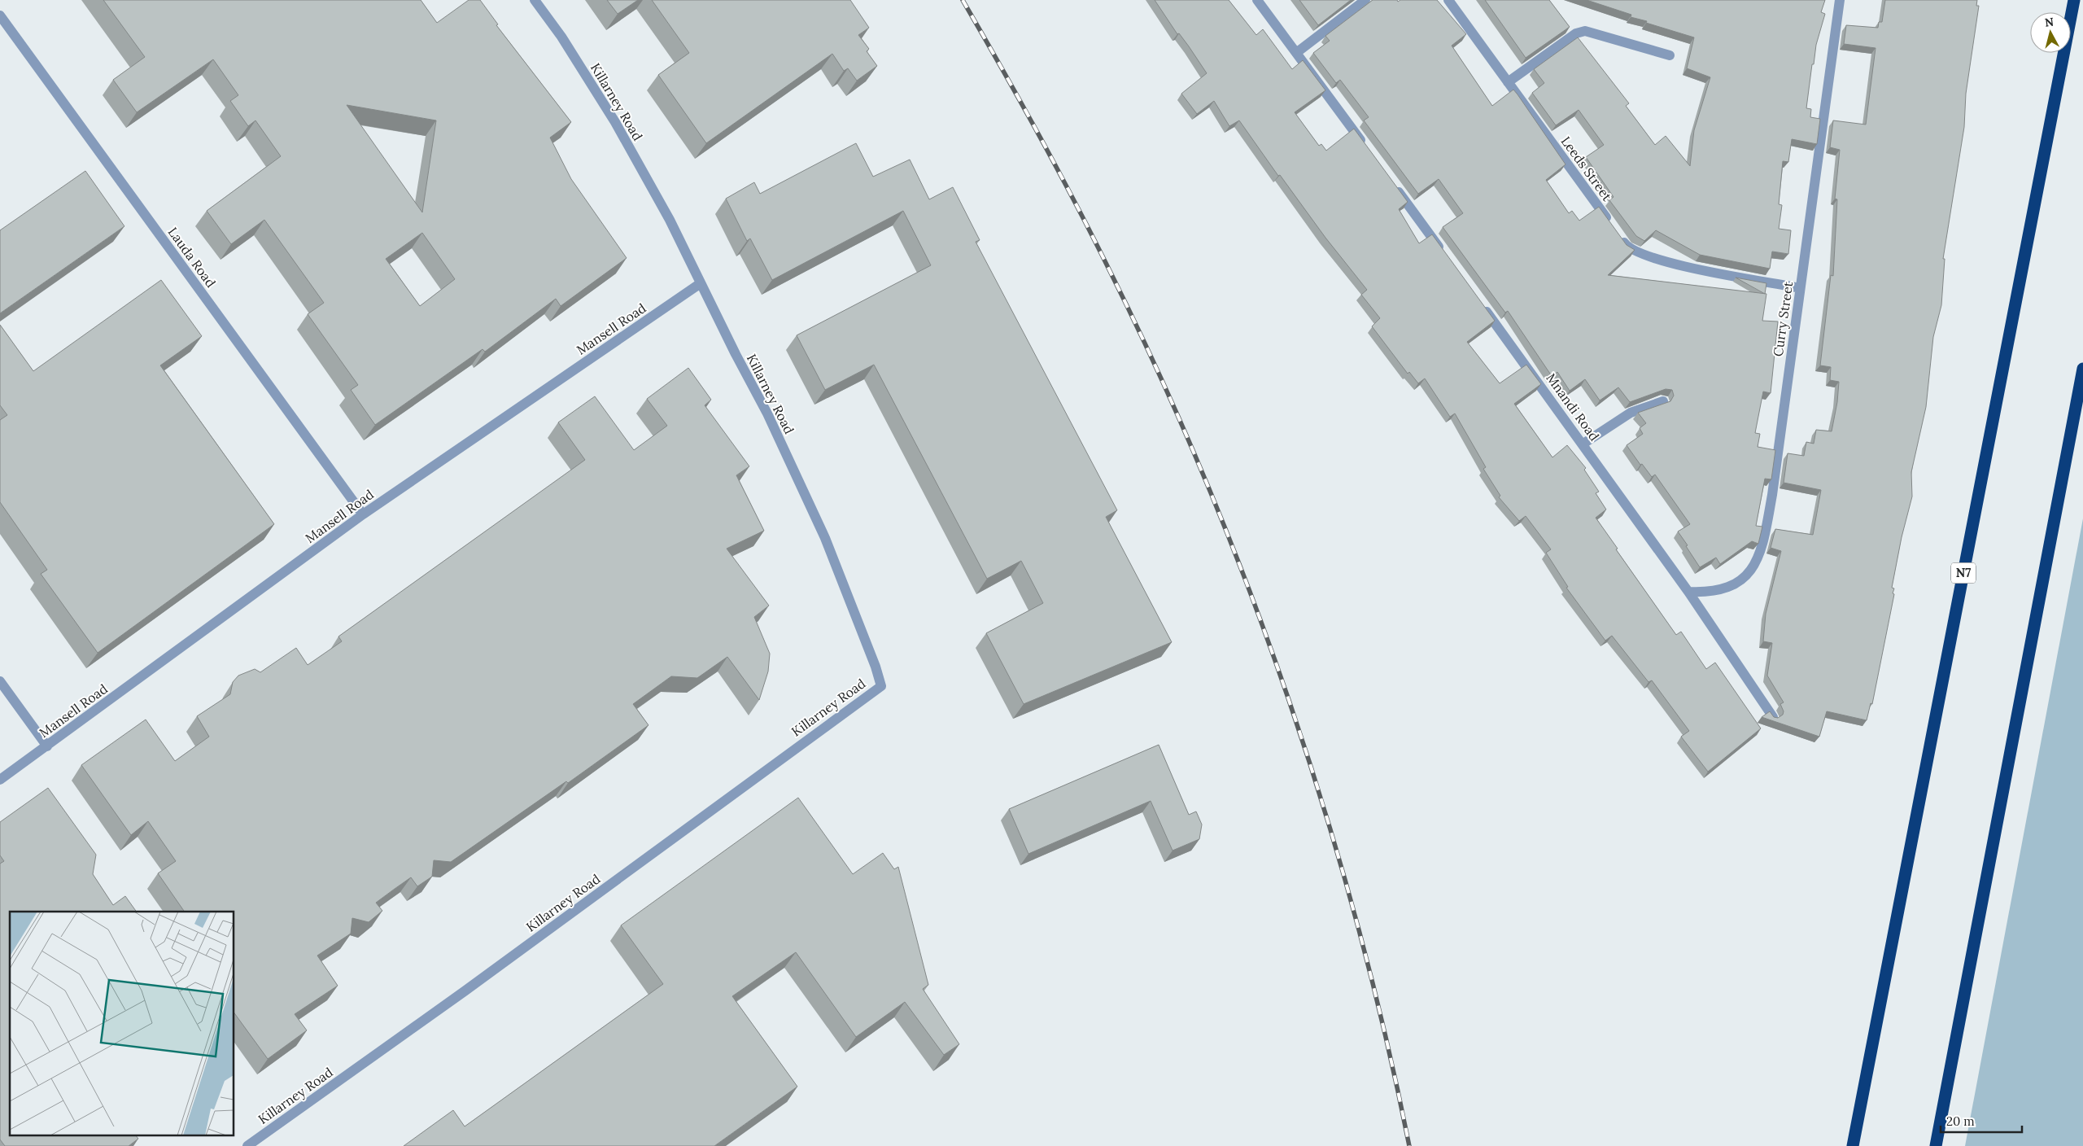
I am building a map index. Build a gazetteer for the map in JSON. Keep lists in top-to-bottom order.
{
  "streets": {
    "highway": ["N7"],
    "street": [
      "Killarney Road",
      "Leeds Street",
      "Lauda Road",
      "Curry Street",
      "Mansell Road",
      "Mnandi Road"
    ]
  },
  "crossings": [
    ["Killarney Road", "Mansell Road"],
    ["Leeds Street", "Curry Street"],
    ["Lauda Road", "Mansell Road"],
    ["Curry Street", "Mnandi Road"]
  ],
  "scale_bar": "20 m",
  "north": "top"
}
